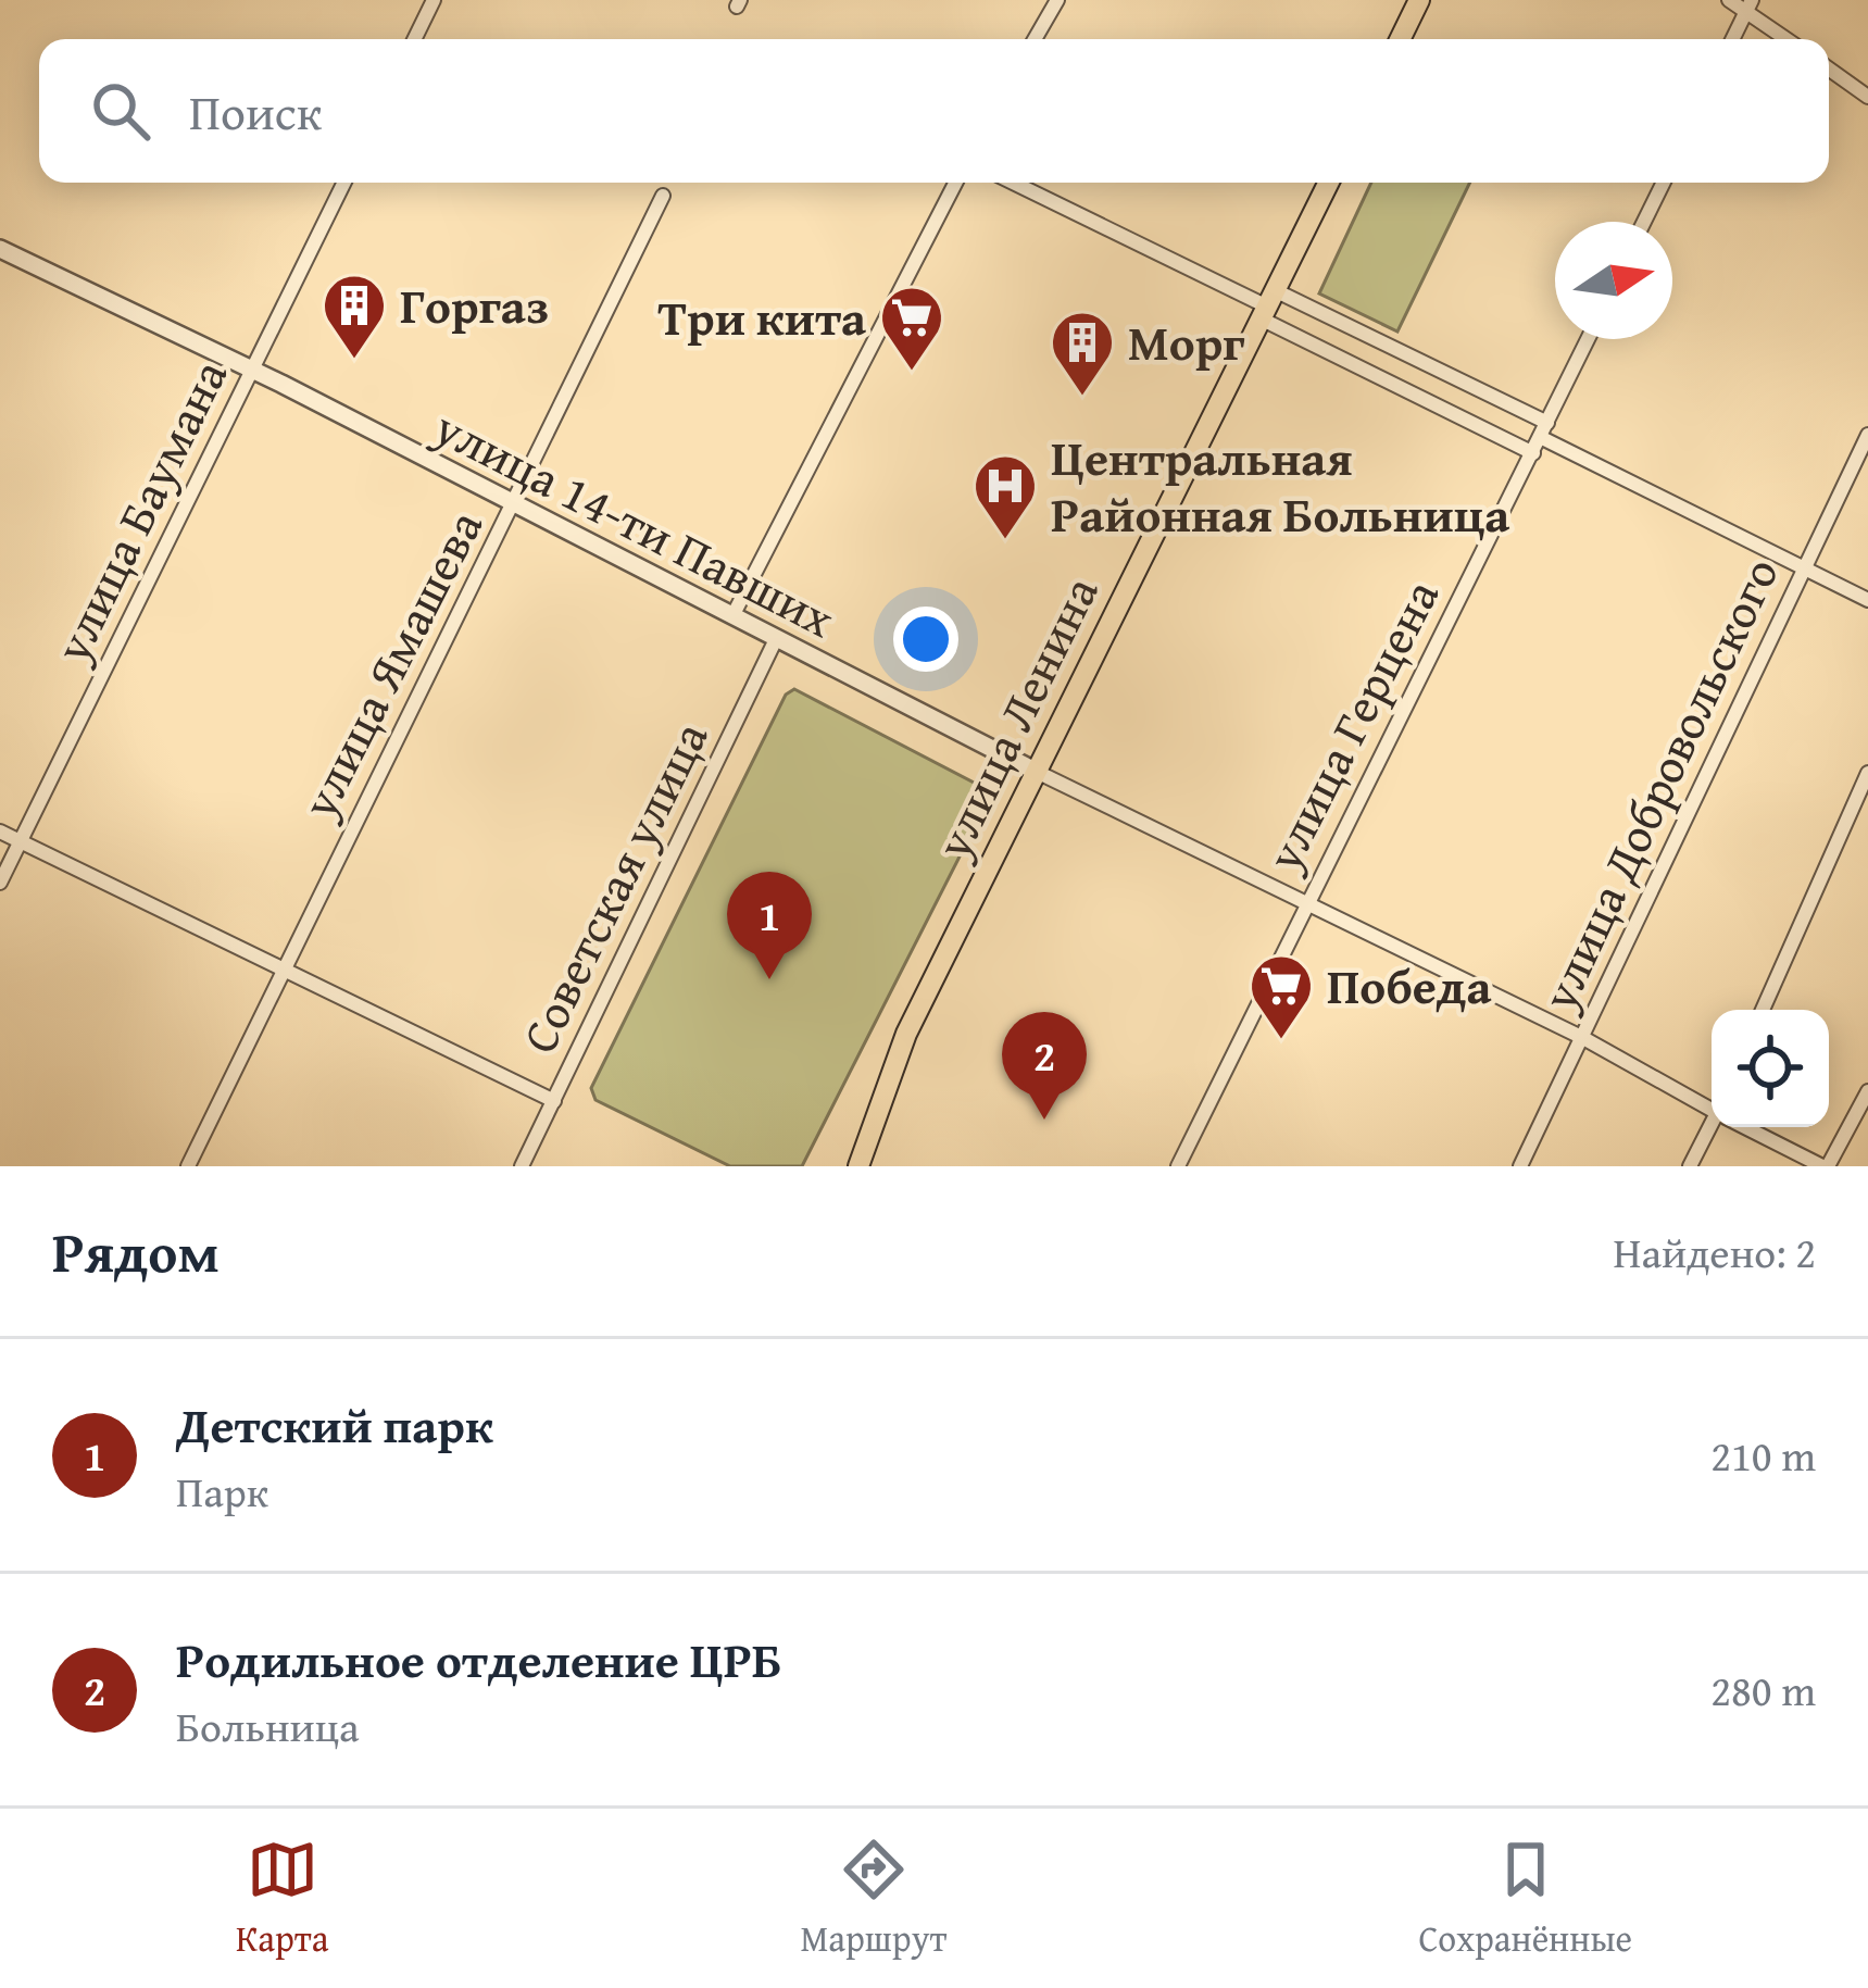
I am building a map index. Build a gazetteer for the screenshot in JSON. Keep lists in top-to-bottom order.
{
  "streets": {
    "main road": ["улица Ленина"],
    "street": [
      "улица Баумана",
      "улица 14-ти Павших",
      "улица Ямашева",
      "улица Герцена",
      "улица Добровольского",
      "Советская улица"
    ]
  },
  "crossings": [
    ["улица Баумана", "улица 14-ти Павших"],
    ["улица 14-ти Павших", "улица Ямашева"],
    ["улица 14-ти Павших", "улица Ленина"],
    ["улица 14-ти Павших", "улица Герцена"],
    ["улица 14-ти Павших", "улица Добровольского"],
    ["улица 14-ти Павших", "Советская улица"]
  ],
  "places": {
    "building": ["Горгаз", "Морг"],
    "supermarket": ["Три кита", "Победа"],
    "hospital": ["Центральная Районная Больница"]
  },
  "north": "right",
  "page": {
    "search": "Поиск",
    "pins": ["1", "2"],
    "heading": ["Рядом", "Найдено: 2"],
    "list": [
      {
        "mark": "1",
        "name": "Детский парк",
        "note": "Парк",
        "value": "210 m"
      },
      {
        "mark": "2",
        "name": "Родильное отделение ЦРБ",
        "note": "Больница",
        "value": "280 m"
      }
    ],
    "nav": ["Карта", "Маршрут", "Сохранённые"]
  }
}
